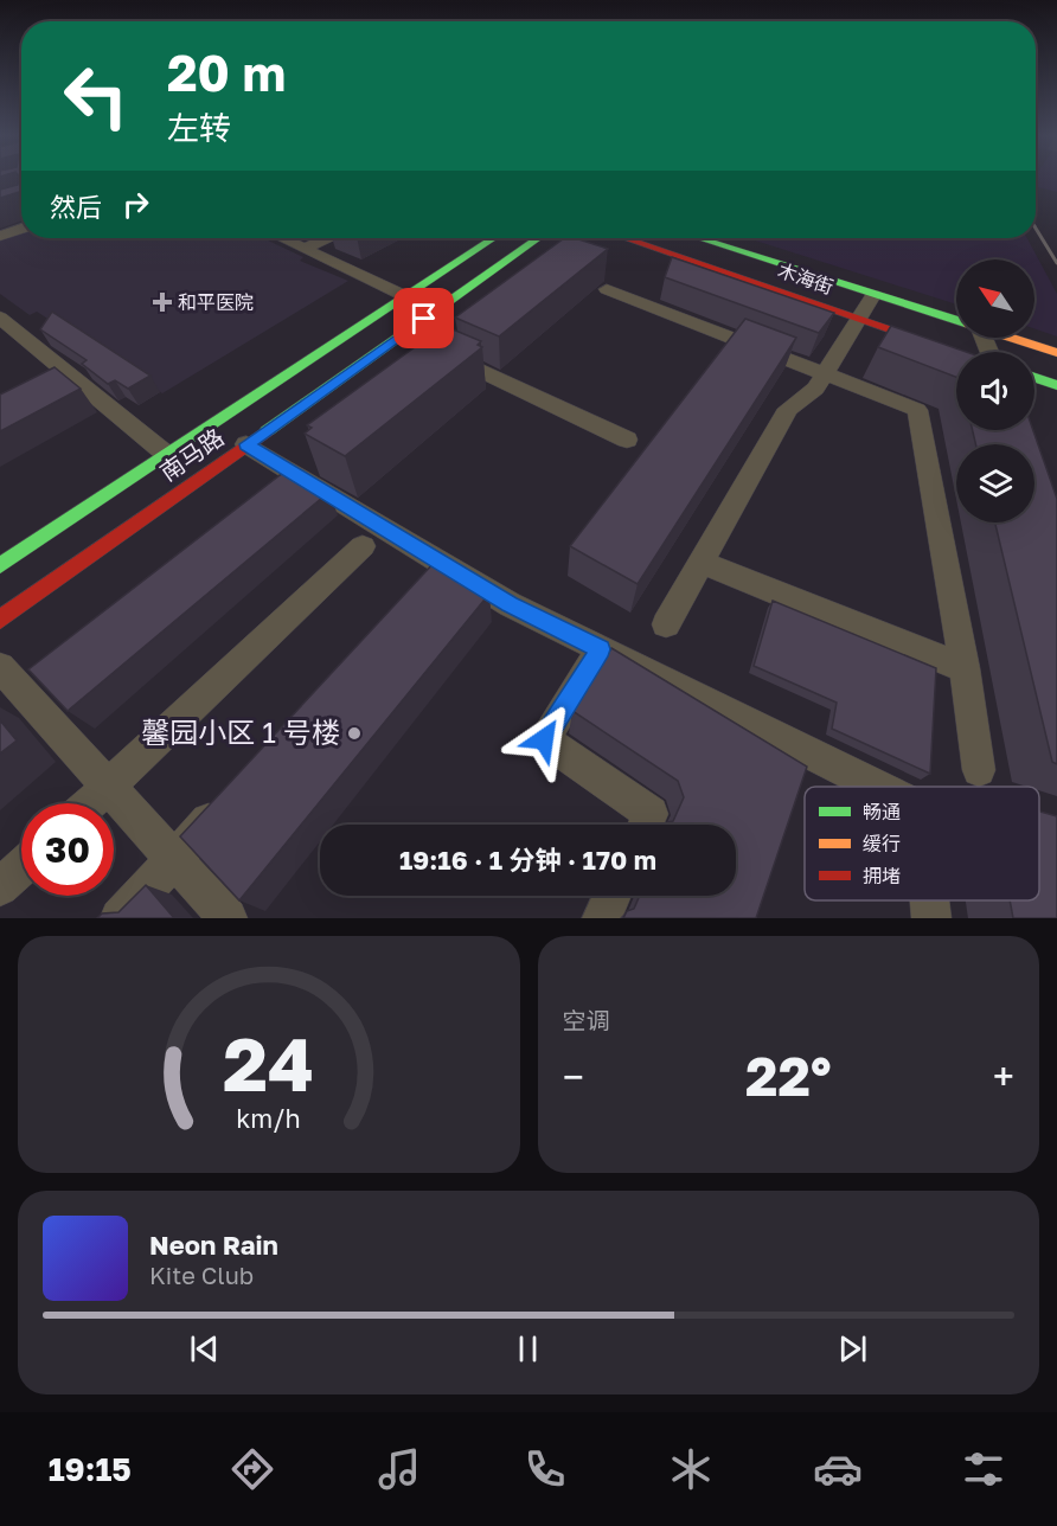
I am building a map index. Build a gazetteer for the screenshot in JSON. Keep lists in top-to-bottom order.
{
  "streets": {
    "main road": ["木海街", "南马路"]
  },
  "places": {
    "health": ["和平医院"],
    "other": ["馨园小区 1 号楼"]
  },
  "legend": ["畅通", "缓行", "拥堵"],
  "north": "top left",
  "page": {
    "turn": ["20 m", "左转"],
    "then": "然后",
    "limit": "30",
    "trip": "19:16 · 1 分钟 · 170 m",
    "tile": "空调",
    "heat": ["−", "22°", "+"],
    "song": ["Neon Rain", "Kite Club"],
    "tabs": "19:15",
    "gauge": ["24", "km/h"]
  }
}
